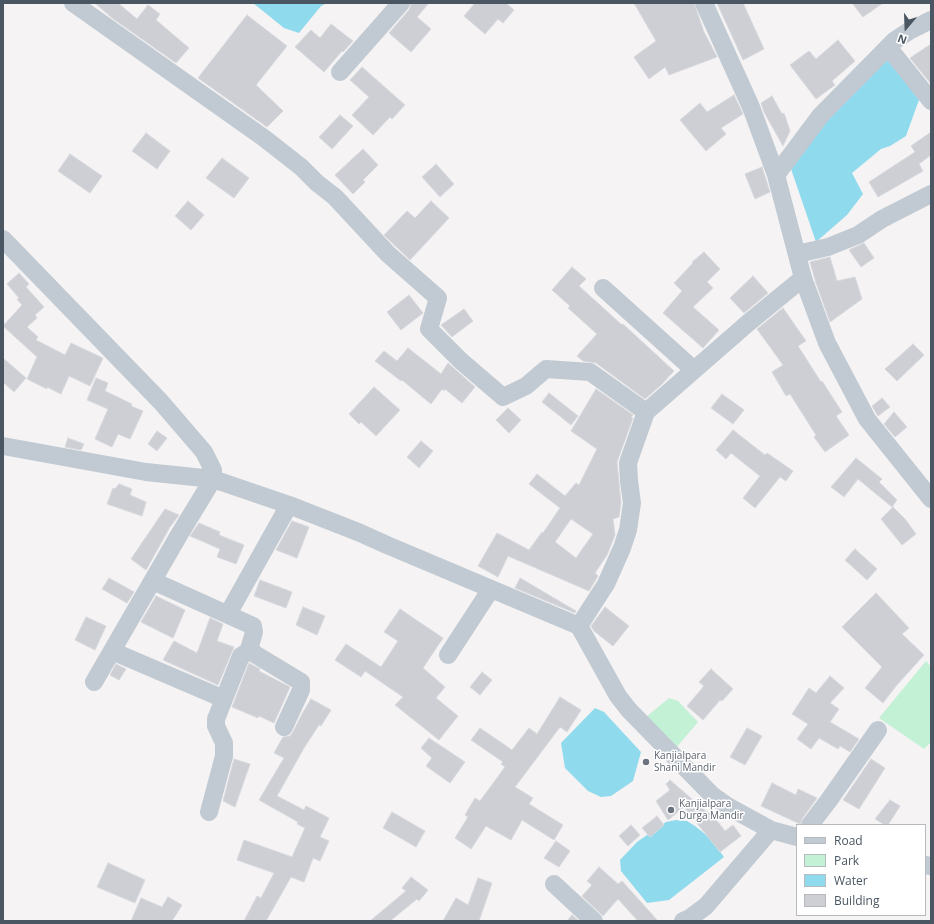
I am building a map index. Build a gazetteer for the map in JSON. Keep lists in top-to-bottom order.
{
  "places": ["Kanjialpara Shani Mandir", "Kanjialpara Durga Mandir"],
  "legend": [
    "Road",
    "Park",
    "Water",
    "Building"
  ],
  "north": "bottom"
}
